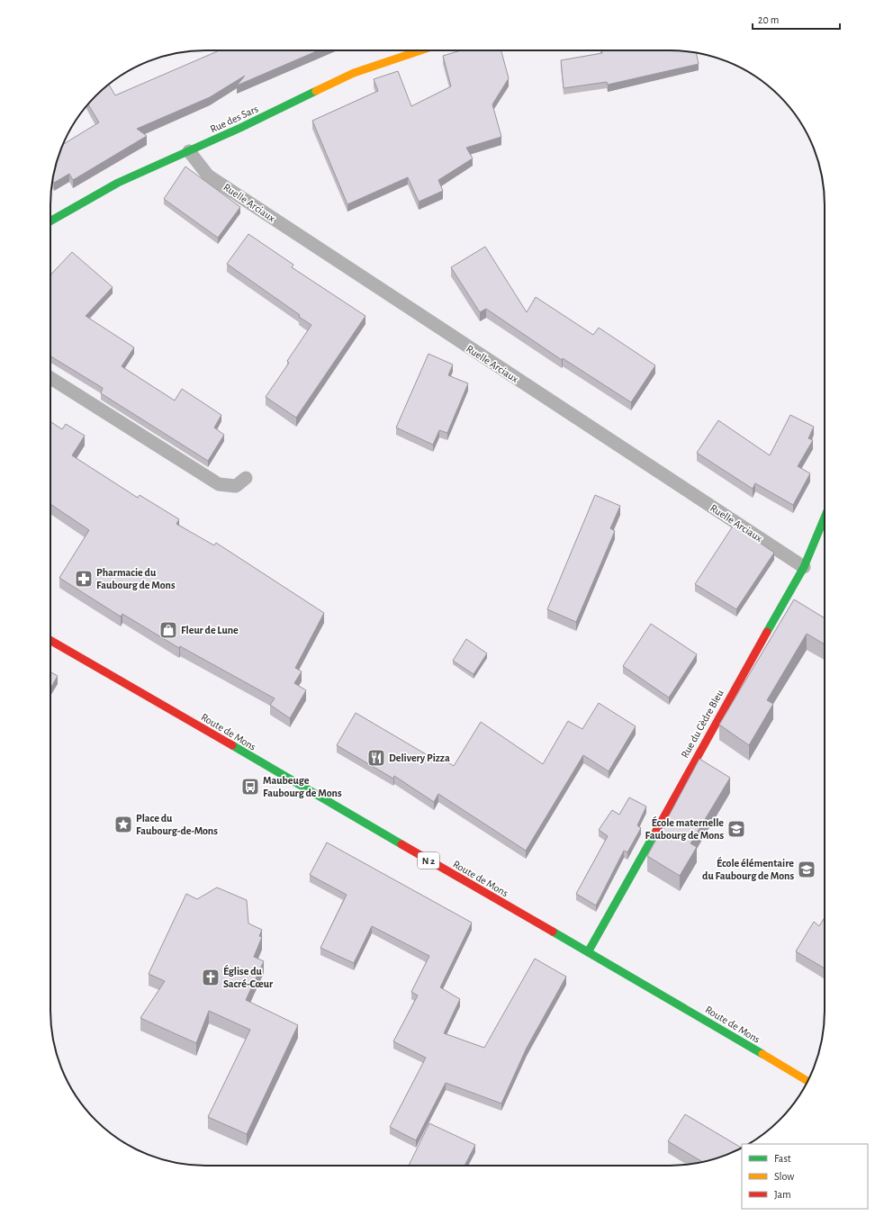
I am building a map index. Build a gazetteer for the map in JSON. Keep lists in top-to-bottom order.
{
  "streets": {
    "street": [
      "Rue des Sars",
      "Rue du Cèdre Bleu",
      "Route de Mons",
      "N 2"
    ],
    "lane": ["Ruelle Arciaux"]
  },
  "crossings": [
    ["Rue des Sars", "Ruelle Arciaux"],
    ["Ruelle Arciaux", "Rue du Cèdre Bleu"],
    ["Rue du Cèdre Bleu", "Route de Mons"]
  ],
  "places": {
    "pharmacy": ["Pharmacie du Faubourg de Mons"],
    "shop": ["Fleur de Lune"],
    "restaurant": ["Delivery Pizza"],
    "bus stop": ["Maubeuge Faubourg de Mons"],
    "place": ["Place du Faubourg-de-Mons"],
    "school or university": ["École maternelle Faubourg de Mons", "École élémentaire du Faubourg de Mons"],
    "church": ["Église du Sacré-Cœur"]
  },
  "legend": ["Fast", "Slow", "Jam"],
  "scale_bar": "20 m"
}
